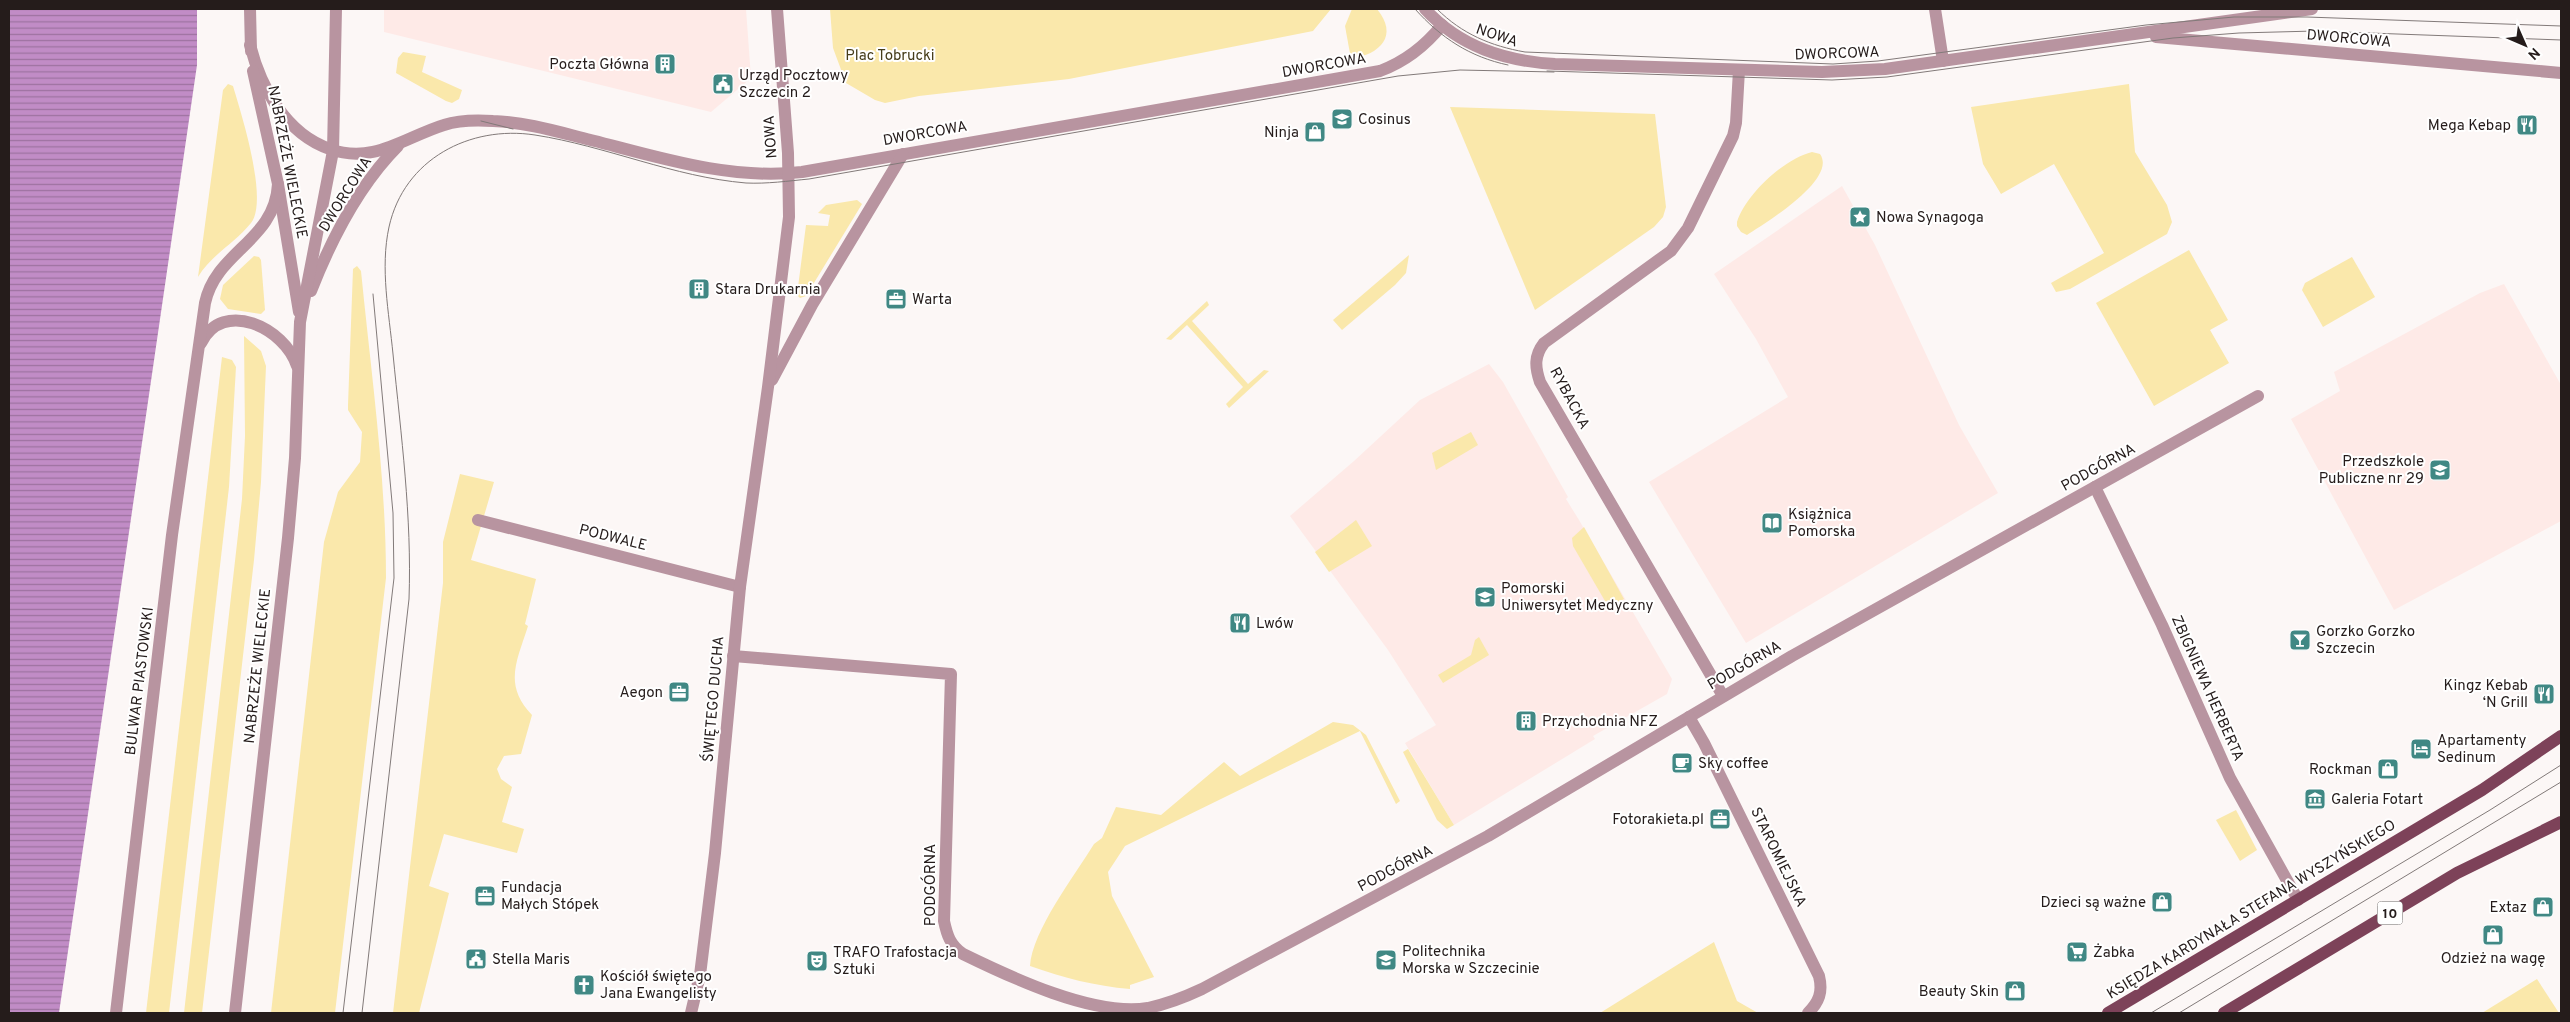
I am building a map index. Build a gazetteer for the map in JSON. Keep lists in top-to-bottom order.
{
  "streets": {
    "main road": ["KSIĘDZA KARDYNAŁA STEFANA WYSZYŃSKIEGO", "10"],
    "street": [
      "NOWA",
      "DWORCOWA",
      "NABRZEŻE WIELECKIE",
      "RYBACKA",
      "PODGÓRNA",
      "PODWALE",
      "BULWAR PIASTOWSKI",
      "ZBIGNIEWA HERBERTA",
      "ŚWIĘTEGO DUCHA",
      "STAROMIEJSKA"
    ]
  },
  "crossings": [
    ["NOWA", "DWORCOWA"],
    ["NOWA", "ŚWIĘTEGO DUCHA"],
    ["DWORCOWA", "NABRZEŻE WIELECKIE"],
    ["DWORCOWA", "RYBACKA"],
    ["DWORCOWA", "ŚWIĘTEGO DUCHA"],
    ["NABRZEŻE WIELECKIE", "BULWAR PIASTOWSKI"],
    ["RYBACKA", "PODGÓRNA"],
    ["PODGÓRNA", "ZBIGNIEWA HERBERTA"],
    ["PODGÓRNA", "ŚWIĘTEGO DUCHA"],
    ["PODGÓRNA", "STAROMIEJSKA"],
    ["PODWALE", "ŚWIĘTEGO DUCHA"],
    ["ZBIGNIEWA HERBERTA", "KSIĘDZA KARDYNAŁA STEFANA WYSZYŃSKIEGO"]
  ],
  "parks": ["Plac Tobrucki"],
  "places": {
    "building": ["Poczta Główna", "Stara Drukarnia", "Przychodnia NFZ"],
    "public building": ["Urząd Pocztowy Szczecin 2", "Stella Maris"],
    "school or university": [
      "Cosinus",
      "Przedszkole Publiczne nr 29",
      "Pomorski Uniwersytet Medyczny",
      "Politechnika Morska w Szczecinie"
    ],
    "restaurant": ["Mega Kebap", "Lwów", "Kingz Kebab ‘N Grill"],
    "shop": [
      "Ninja",
      "Rockman",
      "Dzieci są ważne",
      "Extaz",
      "Odzież na wagę",
      "Beauty Skin"
    ],
    "place": ["Nowa Synagoga"],
    "office": [
      "Warta",
      "Aegon",
      "Fotorakieta.pl",
      "Fundacja Małych Stópek"
    ],
    "library": ["Książnica Pomorska"],
    "bar": ["Gorzko Gorzko Szczecin"],
    "hotel": ["Apartamenty Sedinum"],
    "cafe": ["Sky coffee"],
    "museum": ["Galeria Fotart"],
    "supermarket": ["Żabka"],
    "theatre": ["TRAFO Trafostacja Sztuki"],
    "church": ["Kościół świętego Jana Ewangelisty"]
  },
  "north": "bottom right"
}
